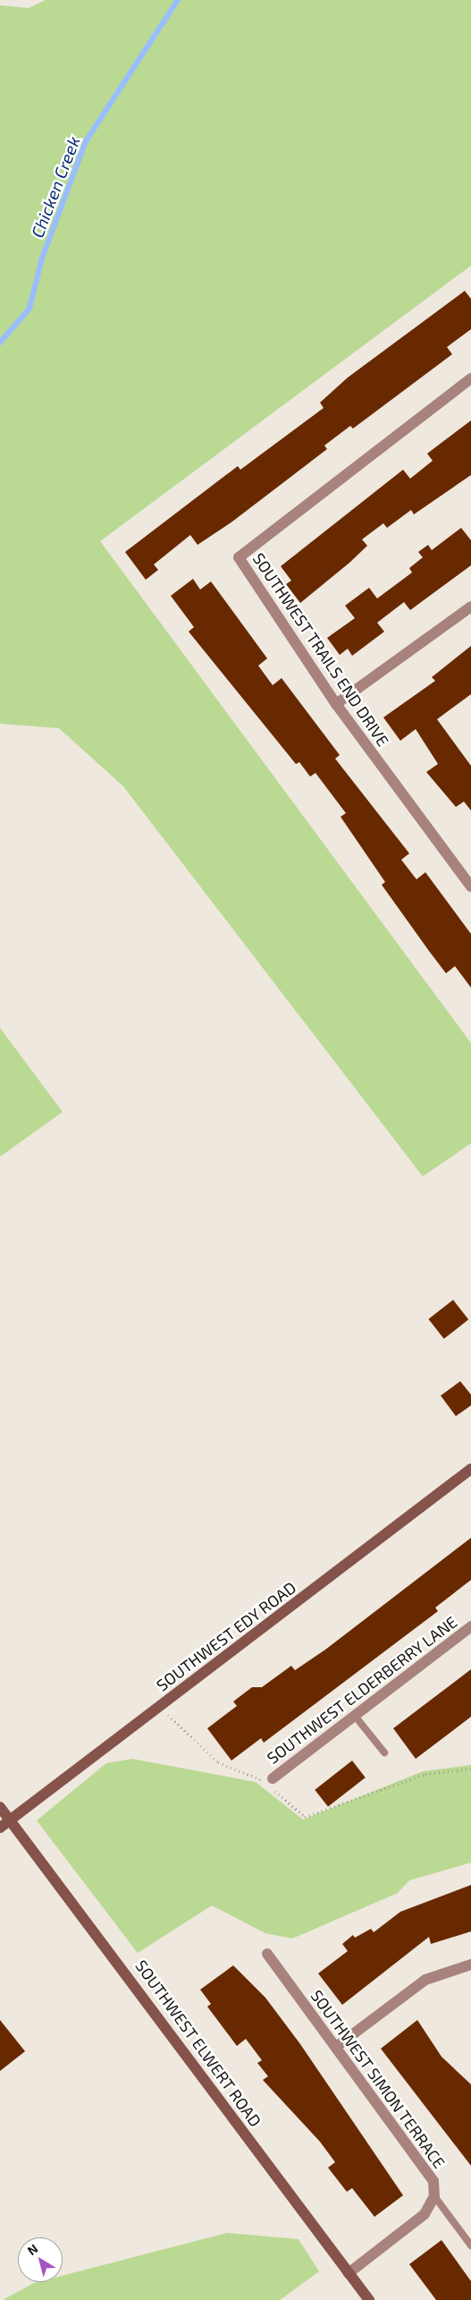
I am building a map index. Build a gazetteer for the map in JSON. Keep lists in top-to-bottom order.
{
  "streets": {
    "main road": ["SOUTHWEST EDY ROAD", "SOUTHWEST ELWERT ROAD"],
    "street": ["SOUTHWEST TRAILS END DRIVE", "SOUTHWEST ELDERBERRY LANE", "SOUTHWEST SIMON TERRACE"]
  },
  "crossings": [
    ["SOUTHWEST EDY ROAD", "SOUTHWEST ELWERT ROAD"]
  ],
  "water": ["Chicken Creek"],
  "north": "top left"
}
